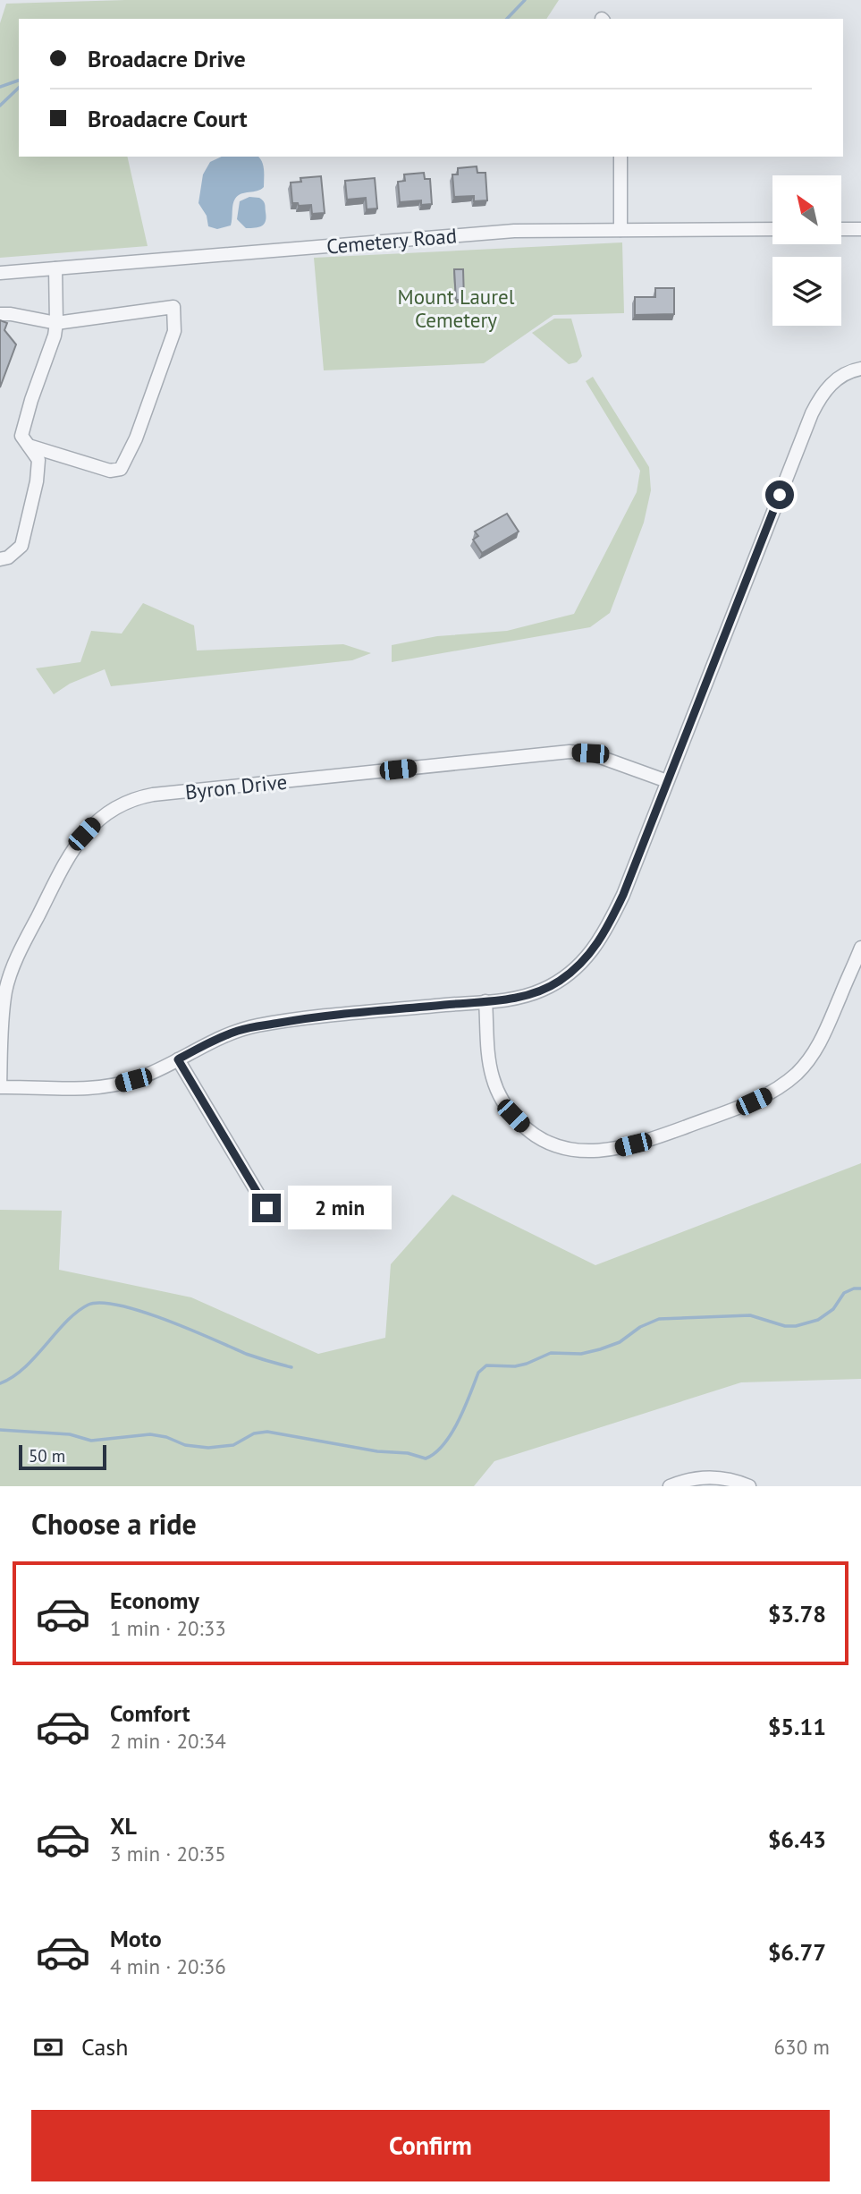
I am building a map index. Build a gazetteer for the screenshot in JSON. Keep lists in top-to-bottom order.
{
  "streets": {
    "street": ["Cemetery Road", "Byron Drive"]
  },
  "parks": ["Mount Laurel Cemetery"],
  "scale_bar": "50 m",
  "north": "top left",
  "page": {
    "banner": ["Broadacre Drive", "Broadacre Court"],
    "bubble": "2 min",
    "scale": "50 m",
    "heading": "Choose a ride",
    "list": [
      {
        "name": "Economy",
        "note": "1 min · 20:33",
        "value": "$3.78"
      },
      {
        "name": "Comfort",
        "note": "2 min · 20:34",
        "value": "$5.11"
      },
      {
        "name": "XL",
        "note": "3 min · 20:35",
        "value": "$6.43"
      },
      {
        "name": "Moto",
        "note": "4 min · 20:36",
        "value": "$6.77"
      }
    ],
    "pay": ["Cash", "630 m"],
    "buttons": "Confirm"
  }
}
